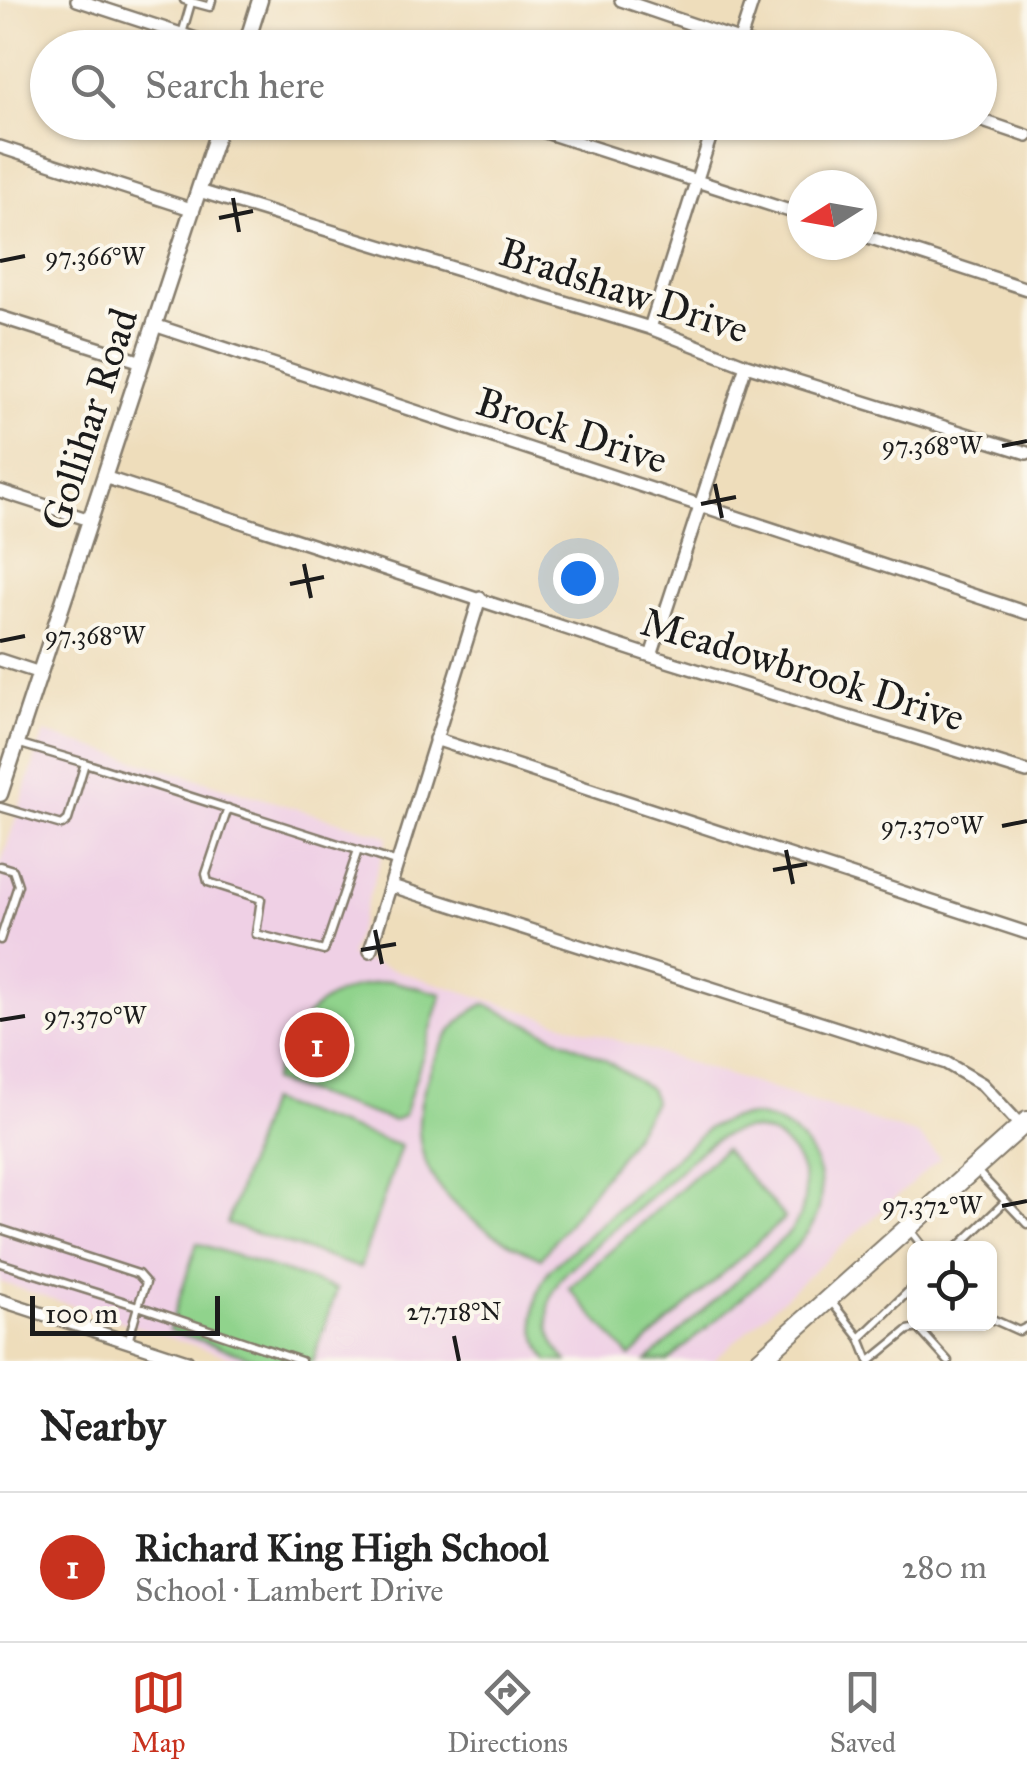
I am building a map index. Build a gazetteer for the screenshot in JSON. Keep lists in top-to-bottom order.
{
  "streets": {
    "street": [
      "Bradshaw Drive",
      "Gollihar Road",
      "Brock Drive",
      "Meadowbrook Drive"
    ]
  },
  "crossings": [
    ["Bradshaw Drive", "Gollihar Road"],
    ["Gollihar Road", "Brock Drive"],
    ["Gollihar Road", "Meadowbrook Drive"]
  ],
  "scale_bar": "100 m",
  "north": "left",
  "page": {
    "search": "Search here",
    "pins": "1",
    "scale": "100 m",
    "heading": "Nearby",
    "list": [
      {
        "mark": "1",
        "name": "Richard King High School",
        "note": "School · Lambert Drive",
        "value": "280 m"
      }
    ],
    "nav": ["Map", "Directions", "Saved"]
  },
  "coordinates": [
    "97.366°W",
    "97.368°W",
    "97.370°W",
    "97.372°W",
    "27.718°N"
  ]
}
